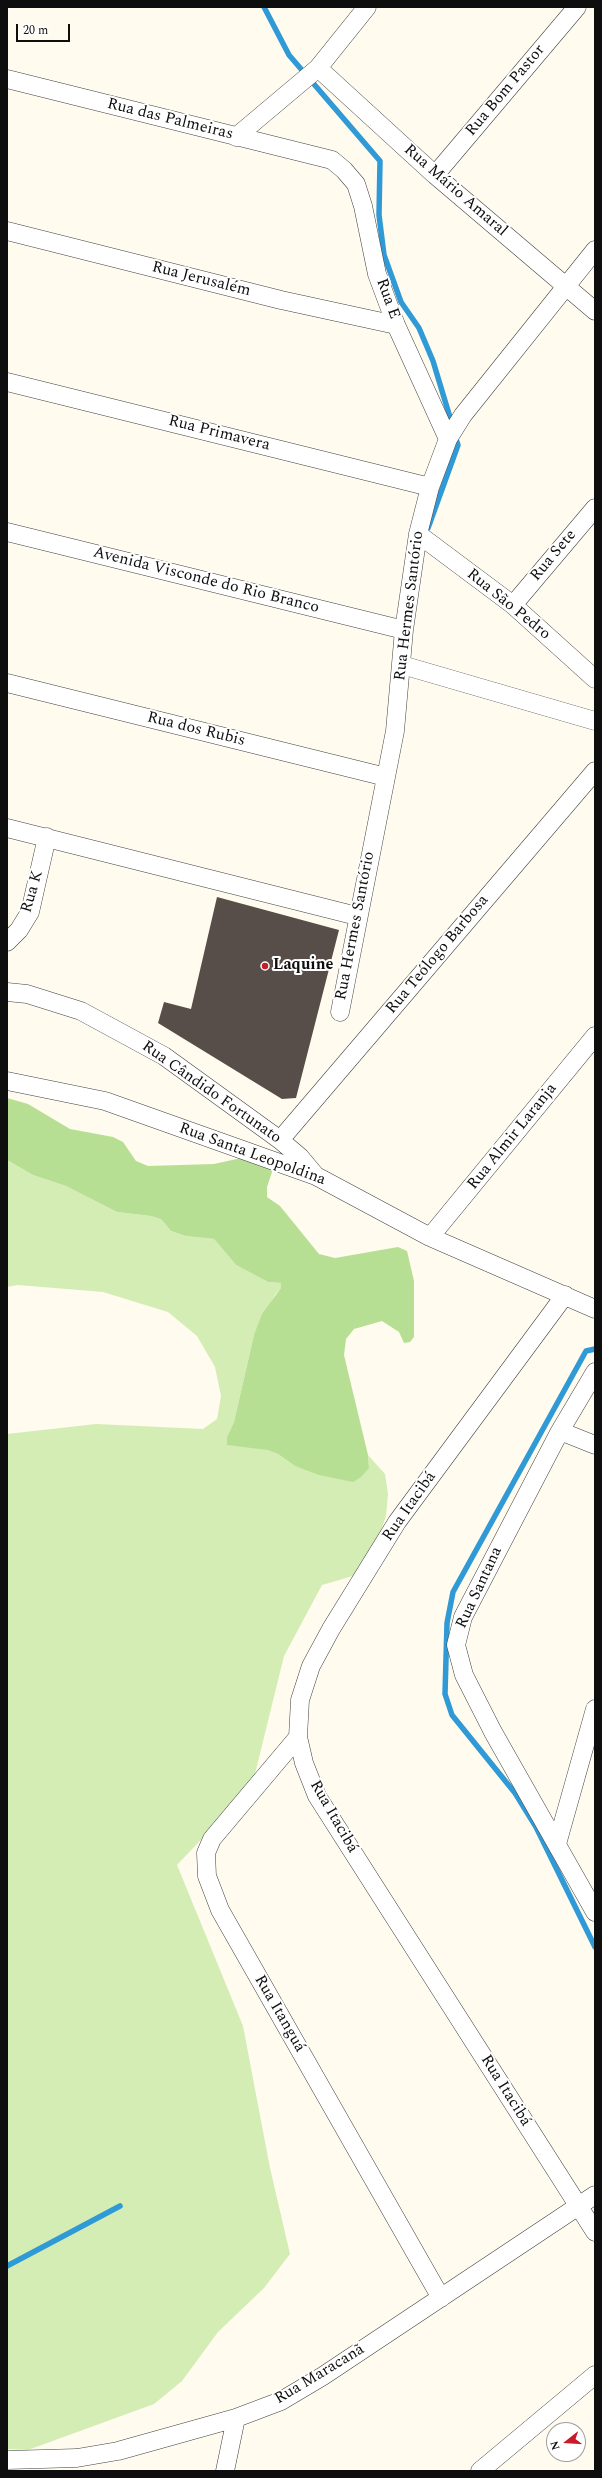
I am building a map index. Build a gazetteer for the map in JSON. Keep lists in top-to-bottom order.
{
  "streets": {
    "street": [
      "Rua Bom Pastor",
      "Rua das Palmeiras",
      "Rua Mário Amaral",
      "Rua Jerusalém",
      "Rua E",
      "Rua Primavera",
      "Rua Sete",
      "Avenida Visconde do Rio Branco",
      "Rua São Pedro",
      "Rua Hermes Santório",
      "Rua dos Rubis",
      "Rua K",
      "Rua Teólogo Barbosa",
      "Rua Cândido Fortunato",
      "Rua Almir Laranja",
      "Rua Santa Leopoldina",
      "Rua Itacibá",
      "Rua Santana",
      "Rua Itanguá",
      "Rua Maracanã"
    ]
  },
  "crossings": [
    ["Rua Bom Pastor", "Rua Mário Amaral"],
    ["Rua das Palmeiras", "Rua E"],
    ["Rua Mário Amaral", "Rua Hermes Santório"],
    ["Rua Jerusalém", "Rua E"],
    ["Rua E", "Rua Hermes Santório"],
    ["Rua Primavera", "Rua Hermes Santório"],
    ["Rua Sete", "Rua São Pedro"],
    ["Avenida Visconde do Rio Branco", "Rua Hermes Santório"],
    ["Rua São Pedro", "Rua Hermes Santório"],
    ["Rua Hermes Santório", "Rua dos Rubis"],
    ["Rua Teólogo Barbosa", "Rua Cândido Fortunato"],
    ["Rua Cândido Fortunato", "Rua Santa Leopoldina"],
    ["Rua Almir Laranja", "Rua Santa Leopoldina"],
    ["Rua Santa Leopoldina", "Rua Itacibá"],
    ["Rua Itacibá", "Rua Itanguá"],
    ["Rua Itacibá", "Rua Maracanã"],
    ["Rua Itanguá", "Rua Maracanã"]
  ],
  "places": ["Laquine"],
  "scale_bar": "20 m",
  "north": "left"
}
